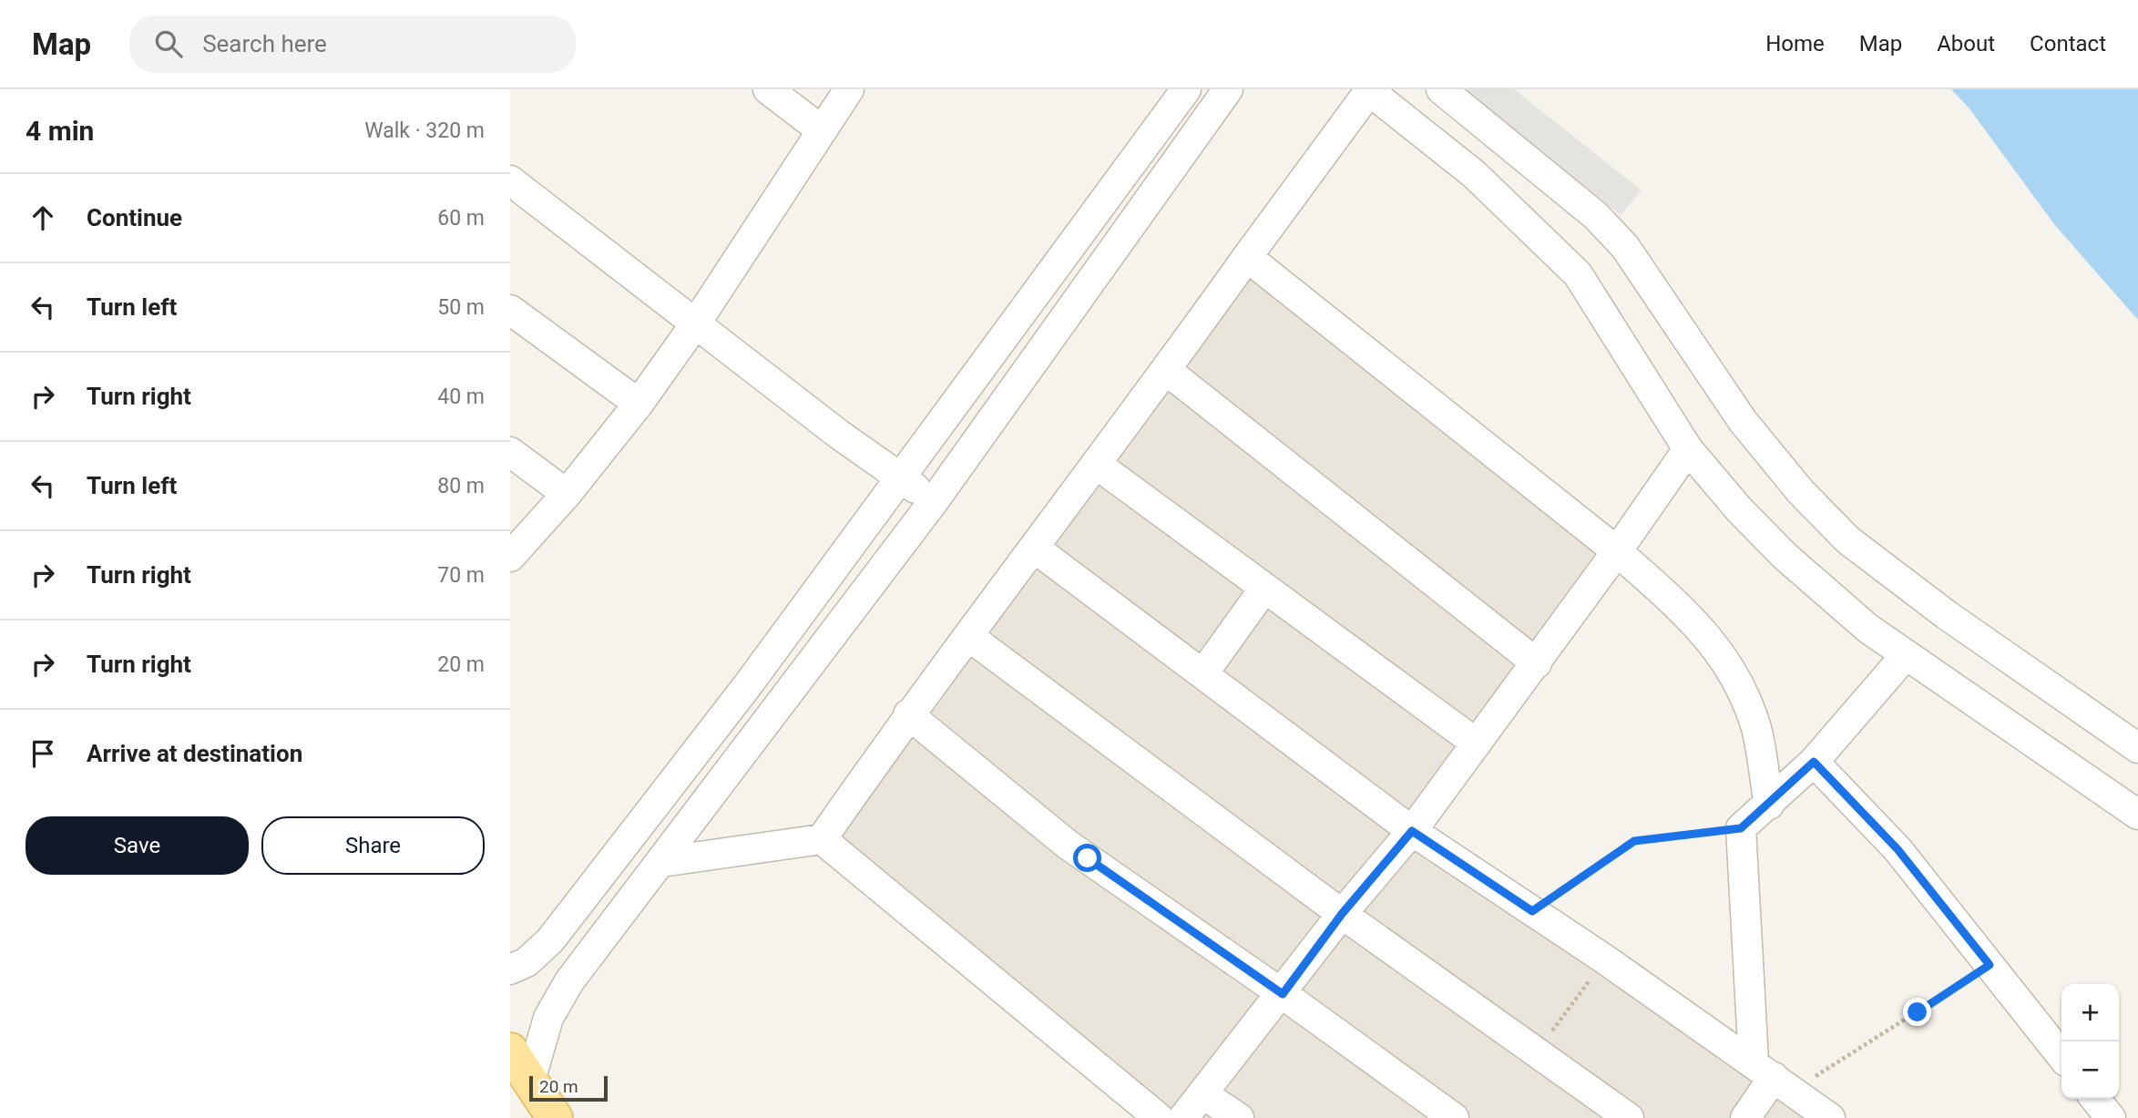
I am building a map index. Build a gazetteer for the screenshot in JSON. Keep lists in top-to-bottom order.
{
  "scale_bar": "20 m",
  "page": {
    "header": "Map",
    "search": "Search here",
    "nav": [
      "Home",
      "Map",
      "About",
      "Contact"
    ],
    "heading": ["4 min", "Walk · 320 m"],
    "list": [
      ["Continue", "60 m"],
      ["Turn left", "50 m"],
      ["Turn right", "40 m"],
      ["Turn left", "80 m"],
      ["Turn right", "70 m"],
      ["Turn right", "20 m"],
      "Arrive at destination"
    ],
    "buttons": ["Save", "Share"],
    "map_buttons": ["+", "−"],
    "scale": "20 m"
  }
}
